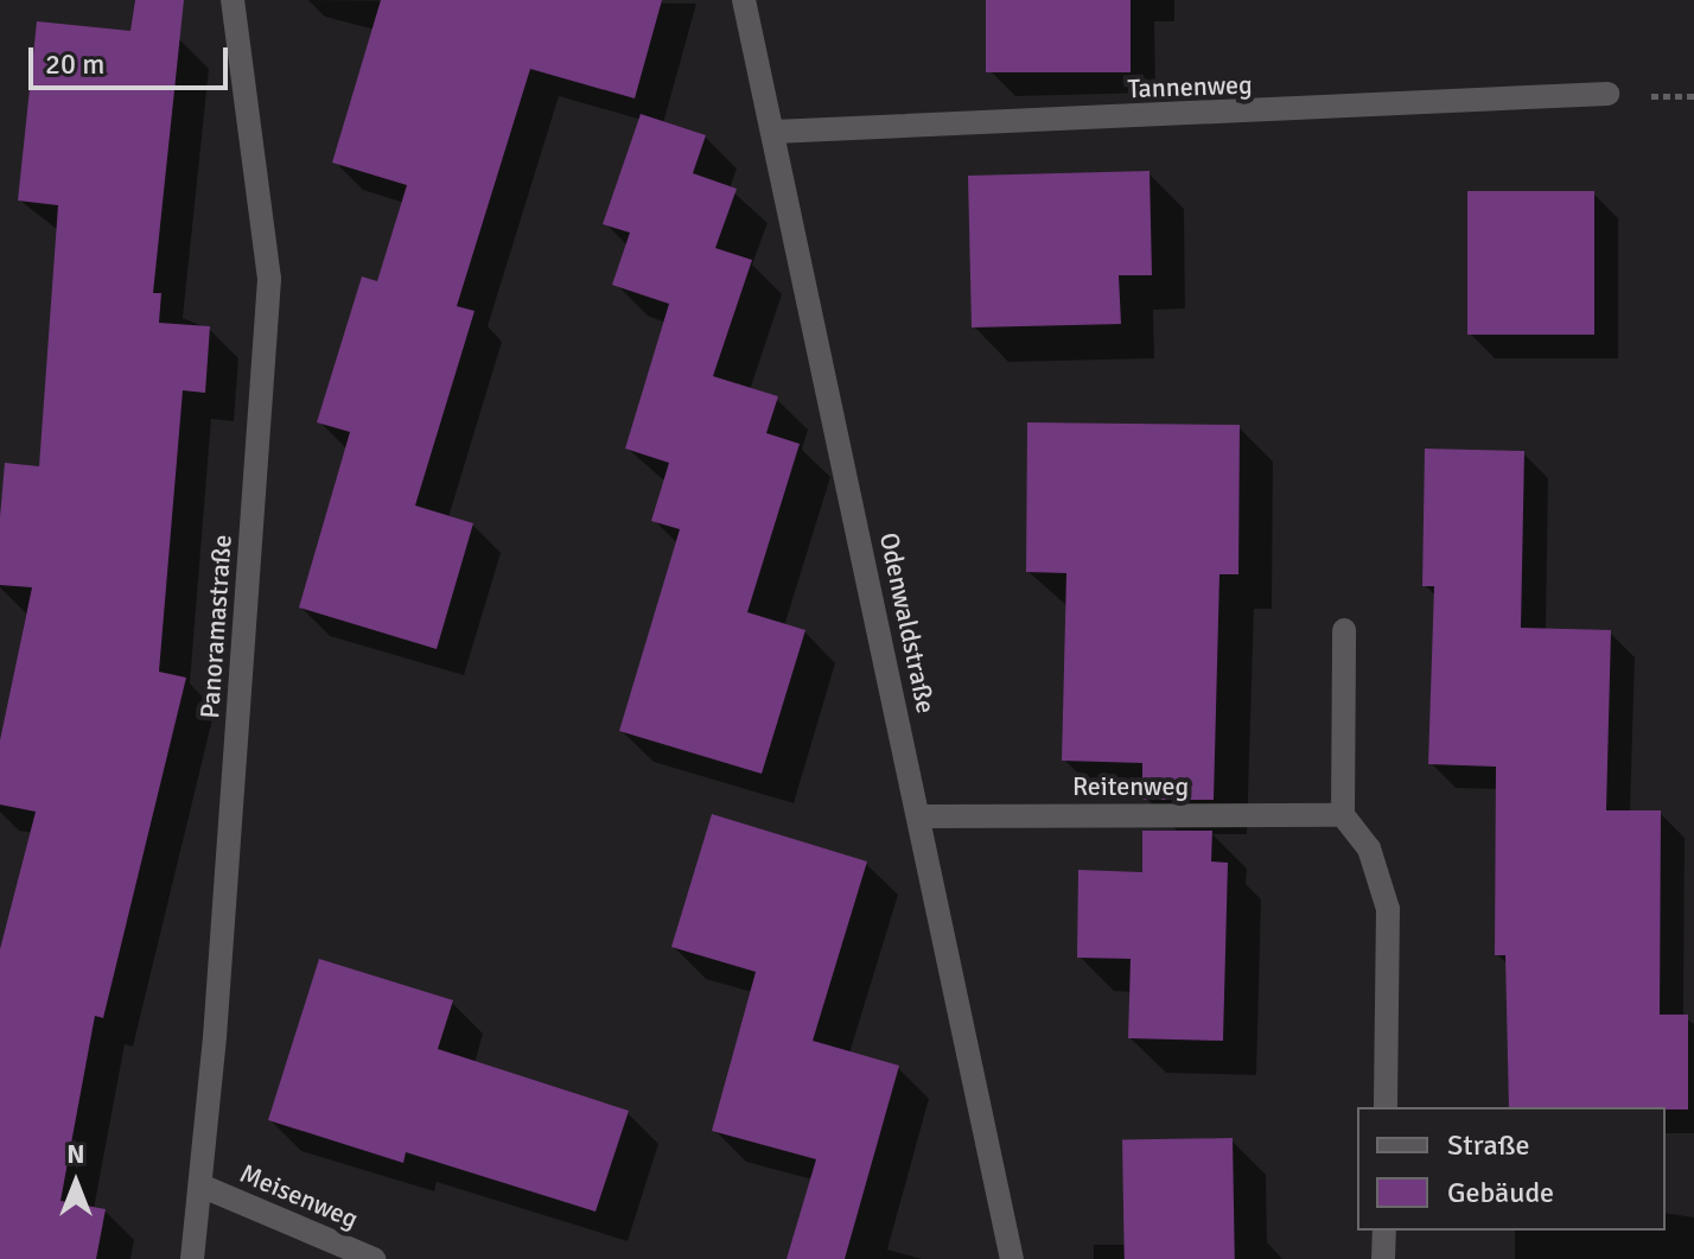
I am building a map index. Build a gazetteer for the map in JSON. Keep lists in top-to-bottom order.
{
  "streets": {
    "street": [
      "Tannenweg",
      "Odenwaldstraße",
      "Panoramastraße",
      "Reitenweg",
      "Meisenweg"
    ]
  },
  "crossings": [
    ["Tannenweg", "Odenwaldstraße"],
    ["Odenwaldstraße", "Reitenweg"],
    ["Panoramastraße", "Meisenweg"]
  ],
  "legend": ["Straße", "Gebäude"],
  "scale_bar": "20 m",
  "north": "top"
}
